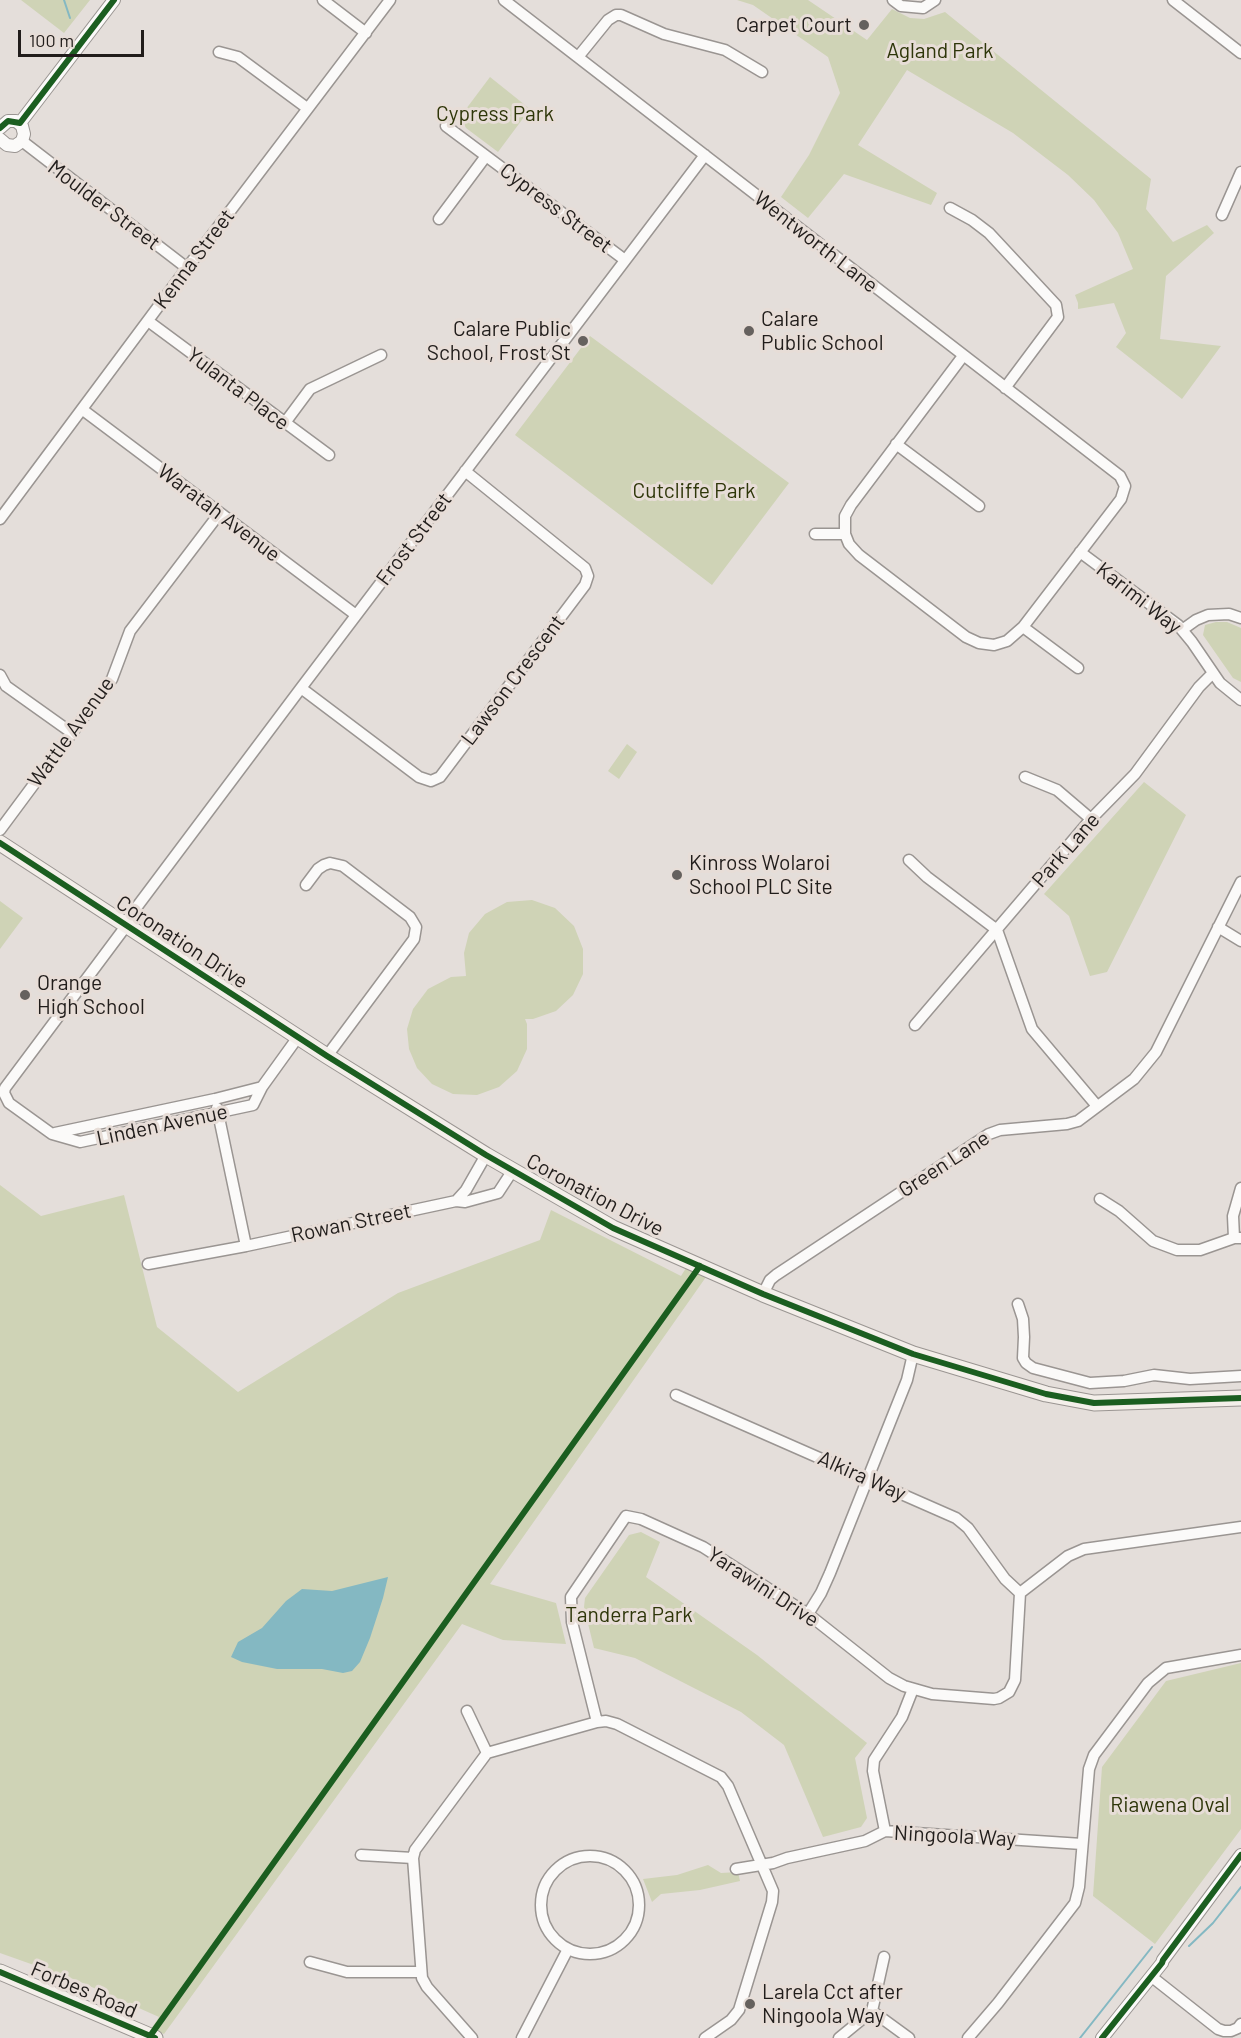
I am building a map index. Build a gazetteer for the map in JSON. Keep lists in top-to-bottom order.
{
  "streets": {
    "main road": ["Coronation Drive", "Forbes Road"],
    "street": [
      "Moulder Street",
      "Cypress Street",
      "Wentworth Lane",
      "Kenna Street",
      "Yulanta Place",
      "Waratah Avenue",
      "Frost Street",
      "Karimi Way",
      "Lawson Crescent",
      "Wattle Avenue",
      "Park Lane",
      "Linden Avenue",
      "Green Lane",
      "Rowan Street",
      "Alkira Way",
      "Yarawini Drive",
      "Ningoola Way"
    ]
  },
  "crossings": [
    ["Moulder Street", "Kenna Street"],
    ["Cypress Street", "Frost Street"],
    ["Wentworth Lane", "Frost Street"],
    ["Wentworth Lane", "Karimi Way"],
    ["Kenna Street", "Yulanta Place"],
    ["Kenna Street", "Waratah Avenue"],
    ["Waratah Avenue", "Frost Street"],
    ["Waratah Avenue", "Wattle Avenue"],
    ["Frost Street", "Lawson Crescent"],
    ["Frost Street", "Coronation Drive"],
    ["Frost Street", "Linden Avenue"],
    ["Karimi Way", "Park Lane"],
    ["Coronation Drive", "Linden Avenue"],
    ["Coronation Drive", "Green Lane"],
    ["Coronation Drive", "Rowan Street"],
    ["Alkira Way", "Yarawini Drive"]
  ],
  "parks": [
    "Agland Park",
    "Cypress Park",
    "Cutcliffe Park",
    "Tanderra Park",
    "Riawena Oval"
  ],
  "places": [
    "Carpet Court",
    "Calare Public School",
    "Calare Public School, Frost St",
    "Kinross Wolaroi School PLC Site",
    "Orange High School",
    "Larela Cct after Ningoola Way"
  ],
  "scale_bar": "100 m"
}
